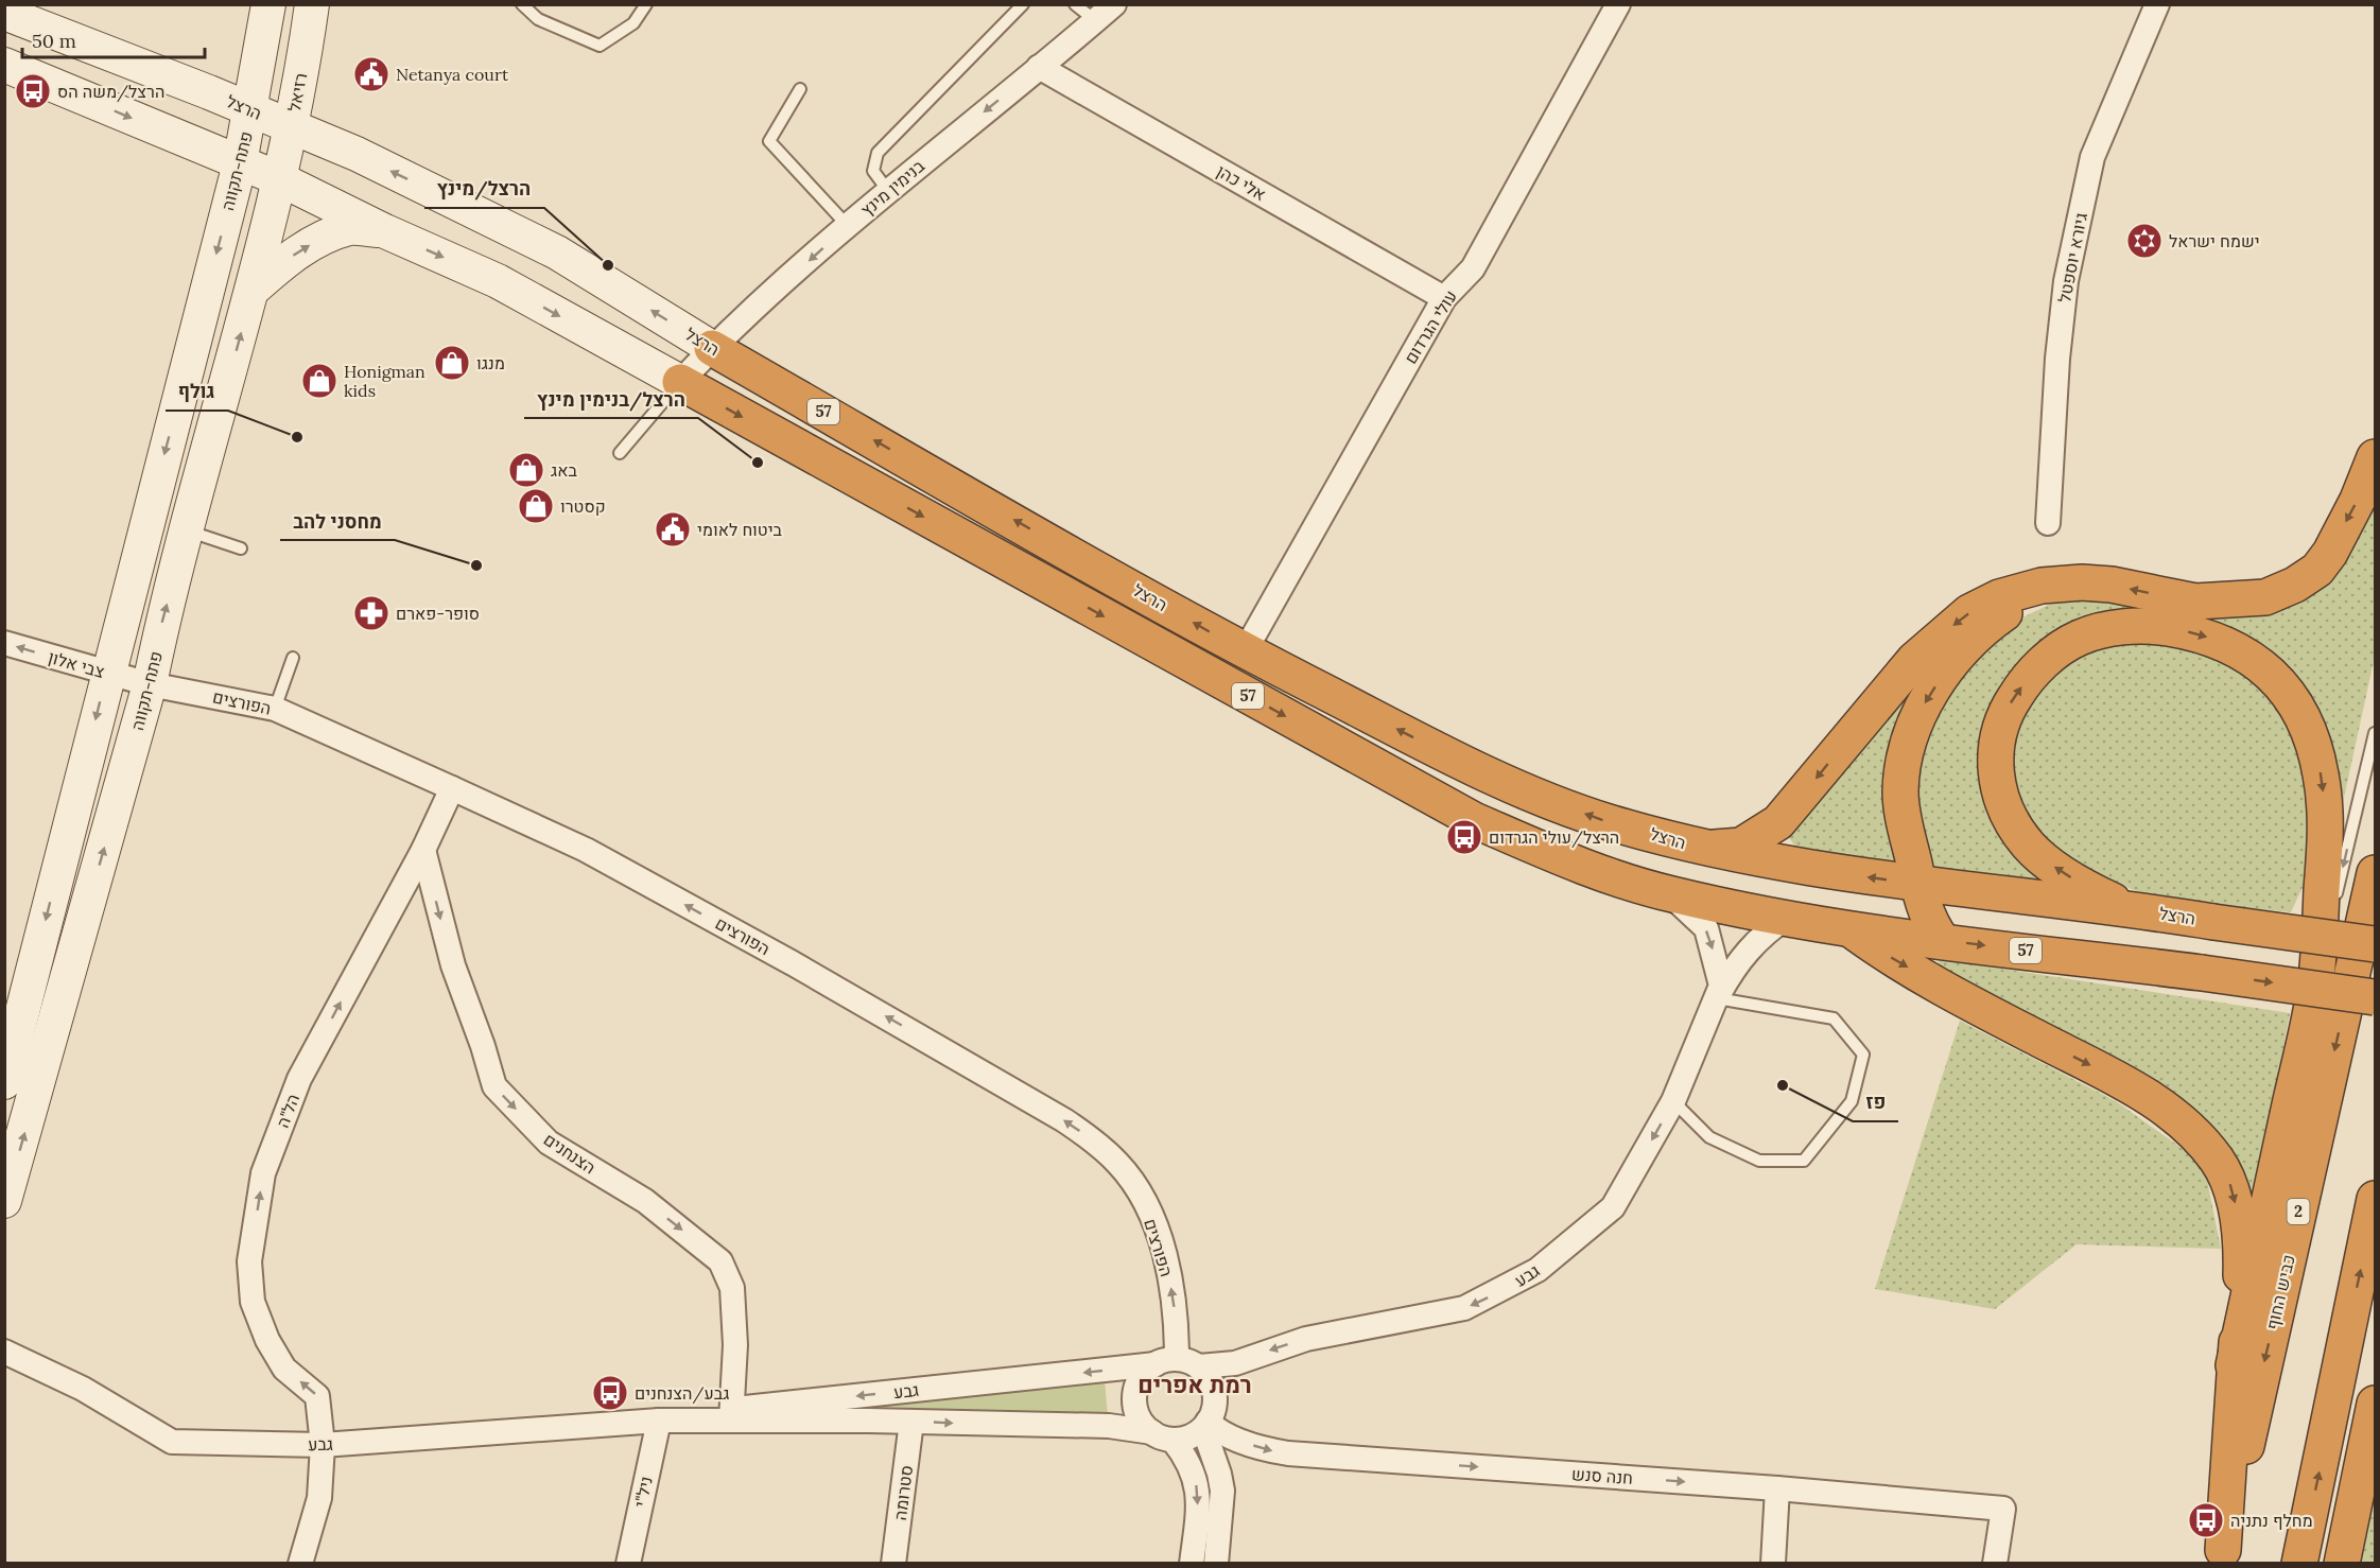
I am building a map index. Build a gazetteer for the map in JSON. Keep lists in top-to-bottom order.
{
  "streets": {
    "highway": [
      "הרצל",
      "57",
      "2",
      "כביש החוף"
    ],
    "main road": ["רזיאל", "פתח-תקווה"],
    "street": [
      "אלי כהן",
      "בנימין מינץ",
      "גיורא יוספטל",
      "עולי הגרדום",
      "צבי אלון",
      "הפורצים",
      "הל\"ה",
      "הצנחנים",
      "גבע",
      "חנה סנש",
      "ניל\"י",
      "סטרומה"
    ]
  },
  "crossings": [
    ["רזיאל", "הרצל"],
    ["רזיאל", "פתח-תקווה"],
    ["הרצל", "פתח-תקווה"],
    ["הרצל", "בנימין מינץ"],
    ["הרצל", "עולי הגרדום"],
    ["פתח-תקווה", "צבי אלון"],
    ["פתח-תקווה", "הפורצים"],
    ["אלי כהן", "בנימין מינץ"],
    ["אלי כהן", "עולי הגרדום"],
    ["בנימין מינץ", "57"],
    ["57", "גבע"],
    ["צבי אלון", "הפורצים"],
    ["הפורצים", "הל\"ה"],
    ["הפורצים", "גבע"],
    ["הפורצים", "חנה סנש"],
    ["הל\"ה", "הצנחנים"],
    ["הל\"ה", "גבע"],
    ["הצנחנים", "גבע"],
    ["גבע", "חנה סנש"],
    ["גבע", "ניל\"י"],
    ["גבע", "סטרומה"]
  ],
  "one_way": [
    "הרצל",
    "בנימין מינץ",
    "צבי אלון",
    "הפורצים",
    "הל\"ה",
    "הצנחנים",
    "חנה סנש"
  ],
  "districts": ["רמת אפרים"],
  "places": {
    "public building": ["Netanya court", "ביטוח לאומי"],
    "bus stop": [
      "הרצל/משה הס",
      "הרצל/עולי הגרדום",
      "גבע/הצנחנים",
      "מחלף נתניה"
    ],
    "synagogue": ["ישמח ישראל"],
    "other": [
      "הרצל/מינץ",
      "גולף",
      "הרצל/בנימין מינץ",
      "מחסני להב",
      "פז"
    ],
    "shop": [
      "מנגו",
      "Honigman kids",
      "באג",
      "קסטרו"
    ],
    "pharmacy": ["סופר-פארם"]
  },
  "scale_bar": "50 m"
}
